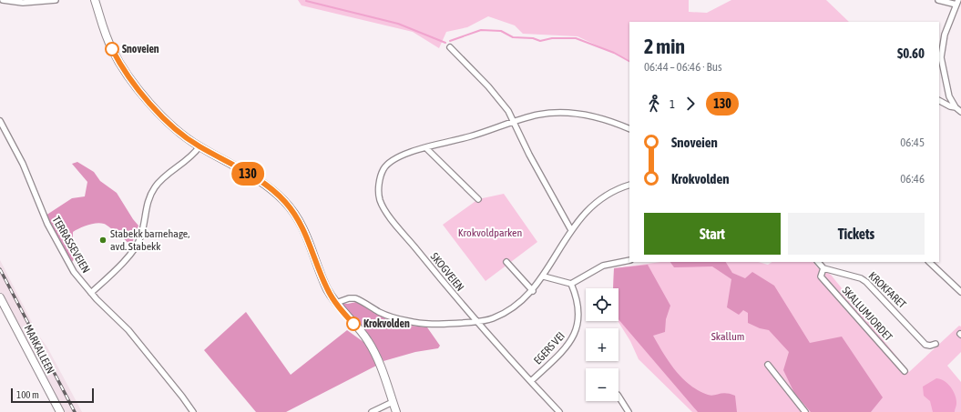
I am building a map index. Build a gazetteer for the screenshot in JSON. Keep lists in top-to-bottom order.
{
  "streets": {
    "main road": ["MARKALLEEN"],
    "street": [
      "TERRASSEVEIEN",
      "SKOGVEIEN",
      "KROKFARET",
      "SKALLUMJORDET",
      "EGERS VEI"
    ]
  },
  "crossings": [
    ["SKOGVEIEN", "EGERS VEI"],
    ["KROKFARET", "SKALLUMJORDET"]
  ],
  "parks": ["Krokvoldparken", "Skallum"],
  "places": ["Snoveien", "Stabekk barnehage, avd. Stabekk", "Krokvolden"],
  "lines": ["bus line 130"],
  "scale_bar": "100 m",
  "page": {
    "on_map": "130",
    "heading": ["2 min", "06:44 – 06:46 · Bus", "$0.60"],
    "legs": ["1", "130"],
    "list": [
      {
        "name": "Snoveien",
        "value": "06:45"
      },
      {
        "name": "Krokvolden",
        "value": "06:46"
      }
    ],
    "buttons": ["Start", "Tickets"],
    "map_buttons": ["+", "−"],
    "scale": "100 m"
  }
}
